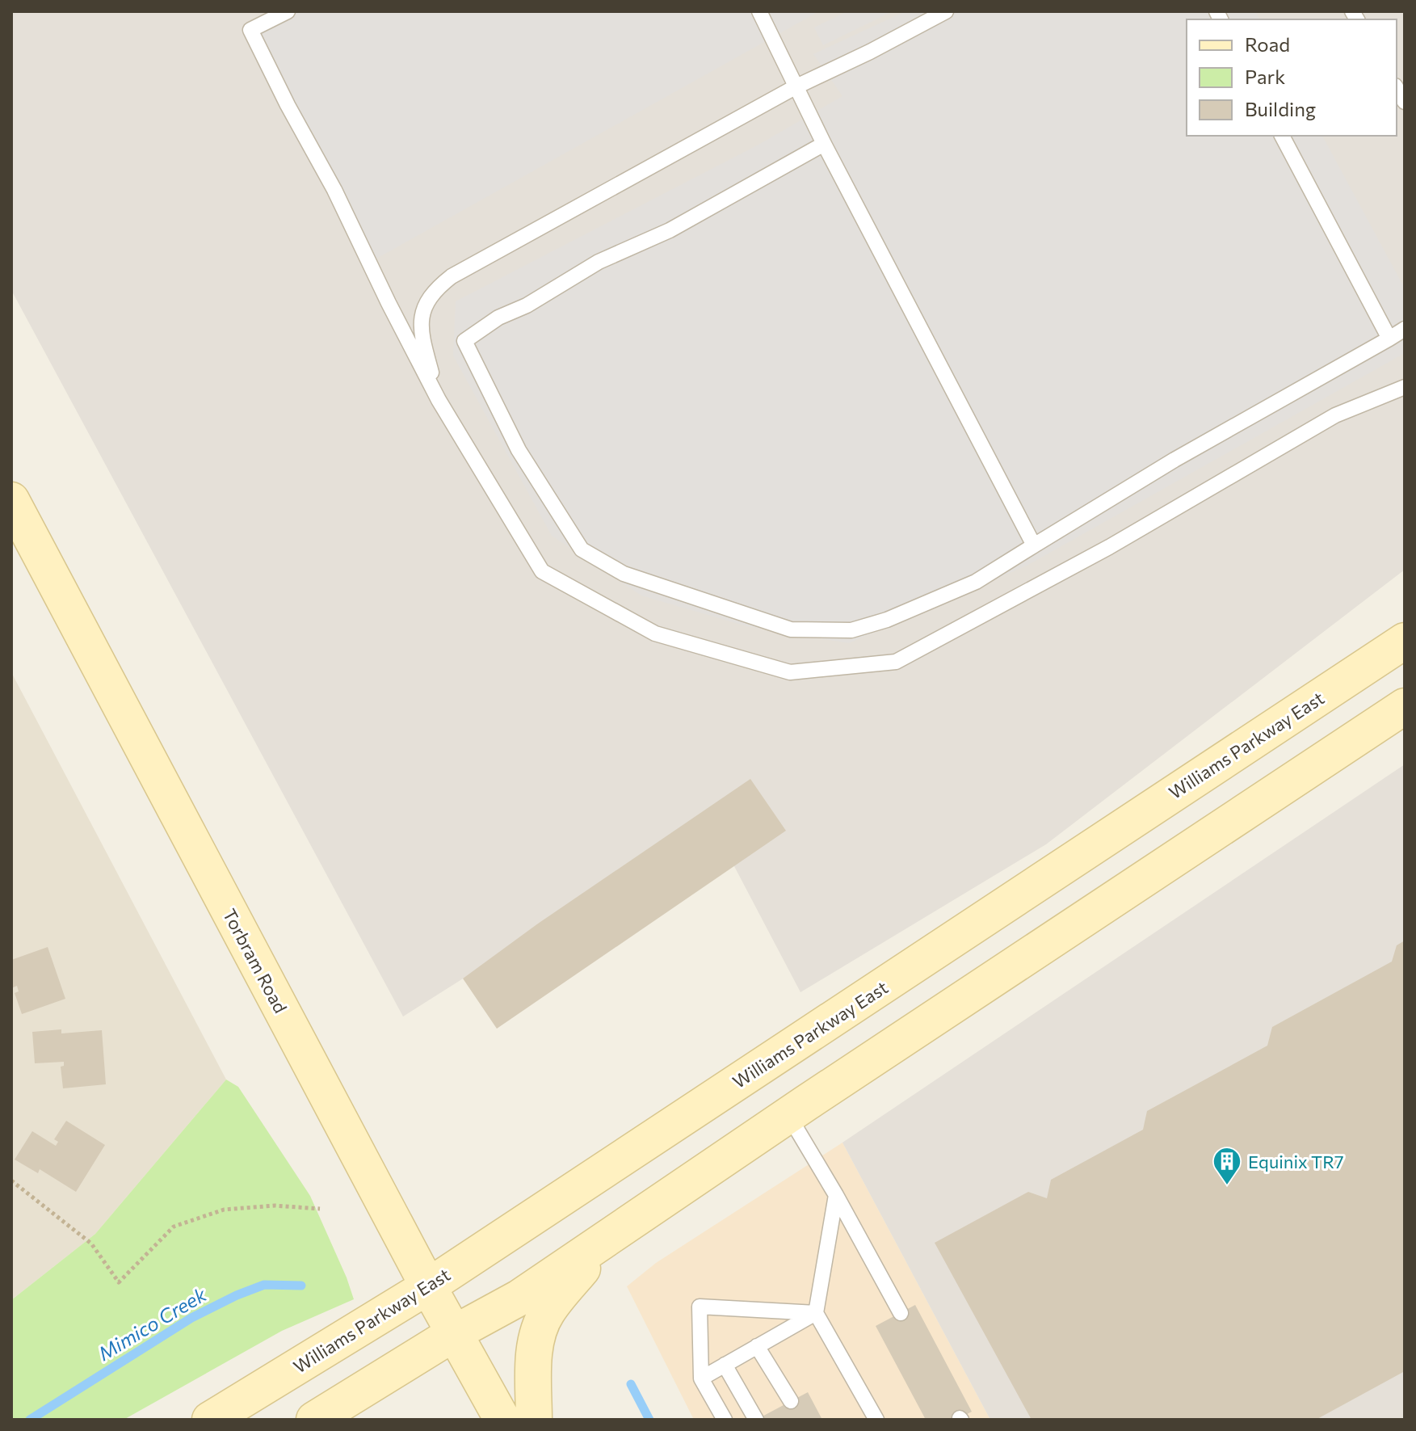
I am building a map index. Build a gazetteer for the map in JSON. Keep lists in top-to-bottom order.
{
  "streets": {
    "main road": ["Williams Parkway East", "Torbram Road"]
  },
  "crossings": [
    ["Williams Parkway East", "Torbram Road"]
  ],
  "water": ["Mimico Creek"],
  "places": {
    "building": ["Equinix TR7"]
  },
  "legend": ["Road", "Park", "Building"]
}
